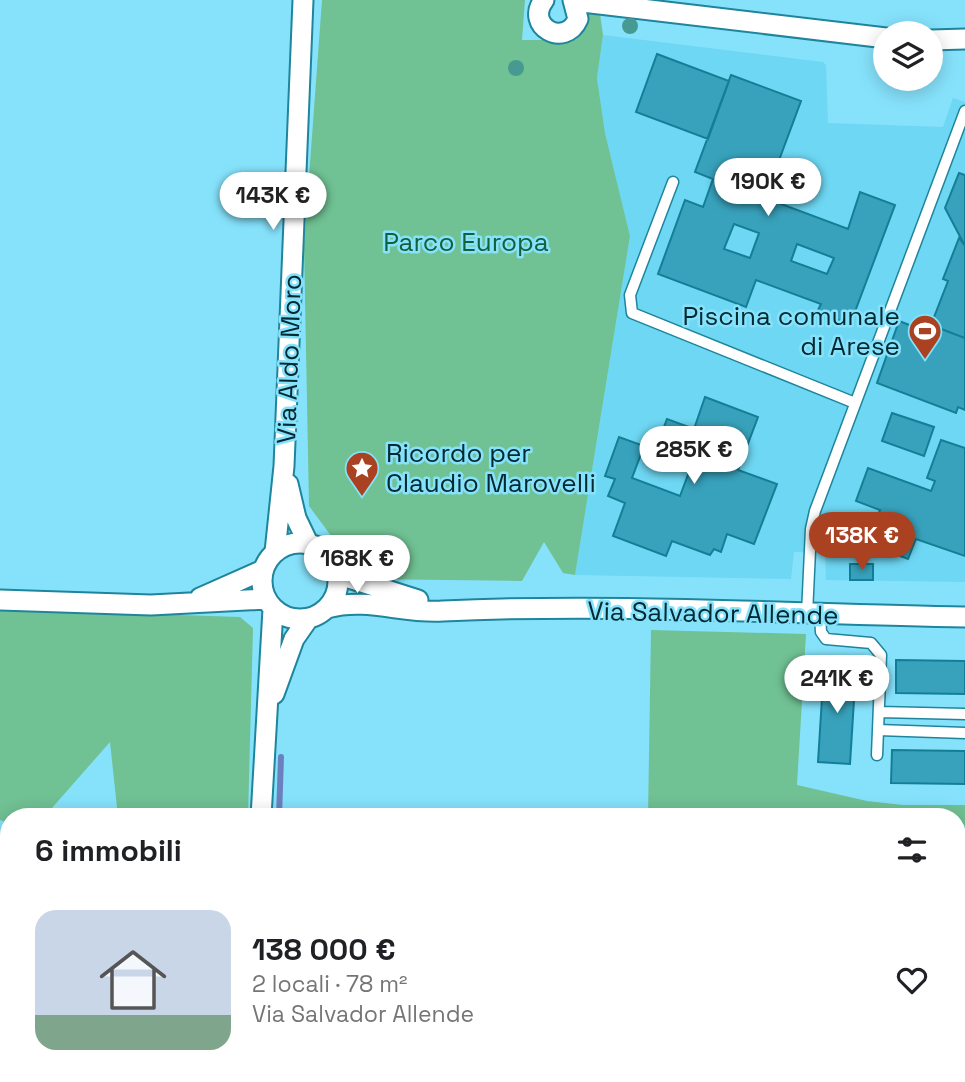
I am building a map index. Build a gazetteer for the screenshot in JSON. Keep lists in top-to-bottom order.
{
  "streets": {
    "street": ["Via Aldo Moro", "Via Salvador Allende"]
  },
  "crossings": [
    ["Via Aldo Moro", "Via Salvador Allende"]
  ],
  "parks": ["Parco Europa"],
  "places": {
    "sports": ["Piscina comunale di Arese"],
    "place": ["Ricordo per Claudio Marovelli"]
  },
  "page": {
    "price": [
      "190K €",
      "143K €",
      "285K €",
      "138K €",
      "168K €",
      "241K €"
    ],
    "heading": "6 immobili",
    "list": [
      {
        "name": "138 000 €",
        "note": "2 locali · 78 m² · Via Salvador Allende"
      }
    ]
  }
}
